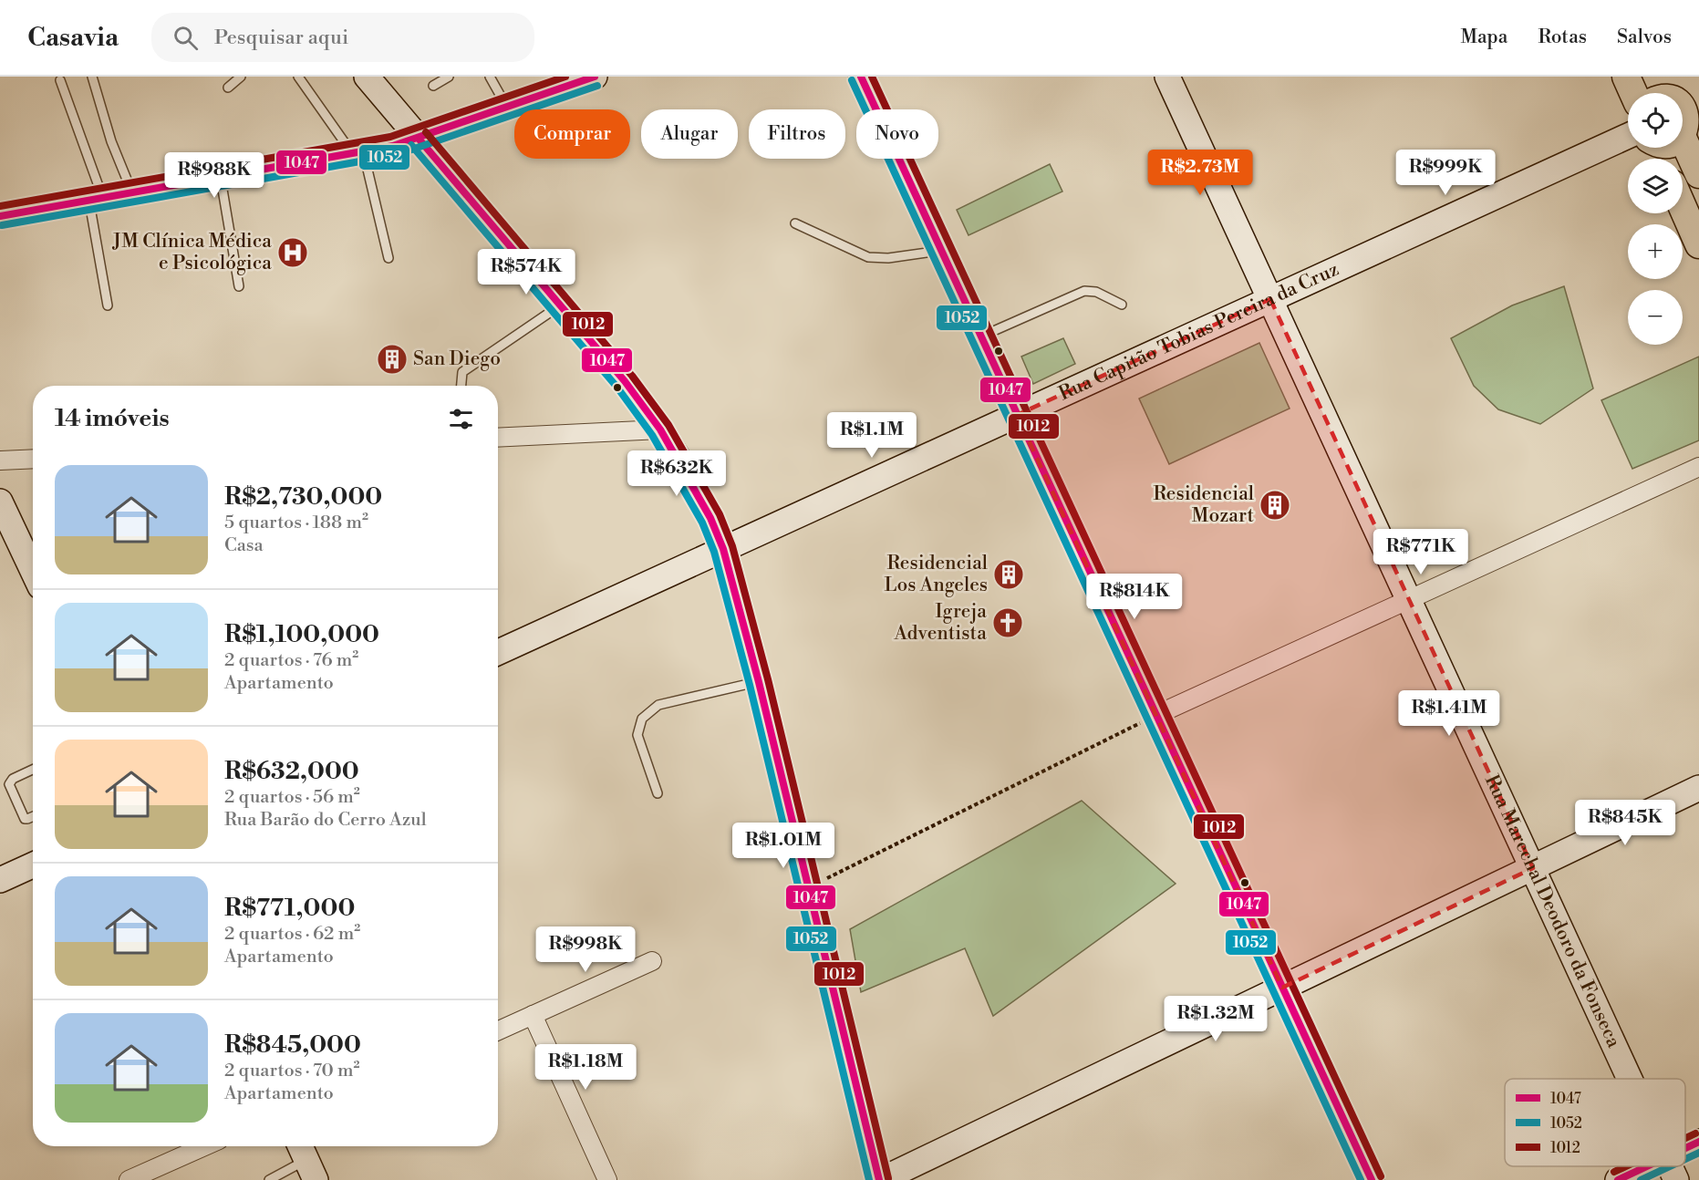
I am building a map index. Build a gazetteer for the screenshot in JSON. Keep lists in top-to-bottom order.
{
  "streets": {
    "street": ["Rua Capitão Tobias Pereira da Cruz", "Rua Marechal Deodoro da Fonseca"]
  },
  "crossings": [
    ["Rua Capitão Tobias Pereira da Cruz", "Rua Marechal Deodoro da Fonseca"]
  ],
  "places": {
    "hospital": ["JM Clínica Médica e Psicológica"],
    "building": ["San Diego", "Residencial Mozart", "Residencial Los Angeles"],
    "church": ["Igreja Adventista"]
  },
  "lines": ["transit line 1047", "transit line 1012", "transit line 1052"],
  "legend": ["1047", "1052", "1012"],
  "page": {
    "header": "Casavia",
    "search": "Pesquisar aqui",
    "nav": ["Mapa", "Rotas", "Salvos"],
    "map_buttons": ["+", "−"],
    "chip": [
      "Comprar",
      "Alugar",
      "Filtros",
      "Novo"
    ],
    "price": [
      "R$2.73M",
      "R$999K",
      "R$988K",
      "R$574K",
      "R$1.1M",
      "R$632K",
      "R$771K",
      "R$814K",
      "R$1.41M",
      "R$845K",
      "R$1.01M",
      "R$998K",
      "R$1.32M",
      "R$1.18M"
    ],
    "heading": "14 imóveis",
    "list": [
      {
        "name": "R$2,730,000",
        "note": "5 quartos · 188 m² · Casa"
      },
      {
        "name": "R$1,100,000",
        "note": "2 quartos · 76 m² · Apartamento"
      },
      {
        "name": "R$632,000",
        "note": "2 quartos · 56 m² · Rua Barão do Cerro Azul"
      },
      {
        "name": "R$771,000",
        "note": "2 quartos · 62 m² · Apartamento"
      },
      {
        "name": "R$845,000",
        "note": "2 quartos · 70 m² · Apartamento"
      }
    ]
  }
}
